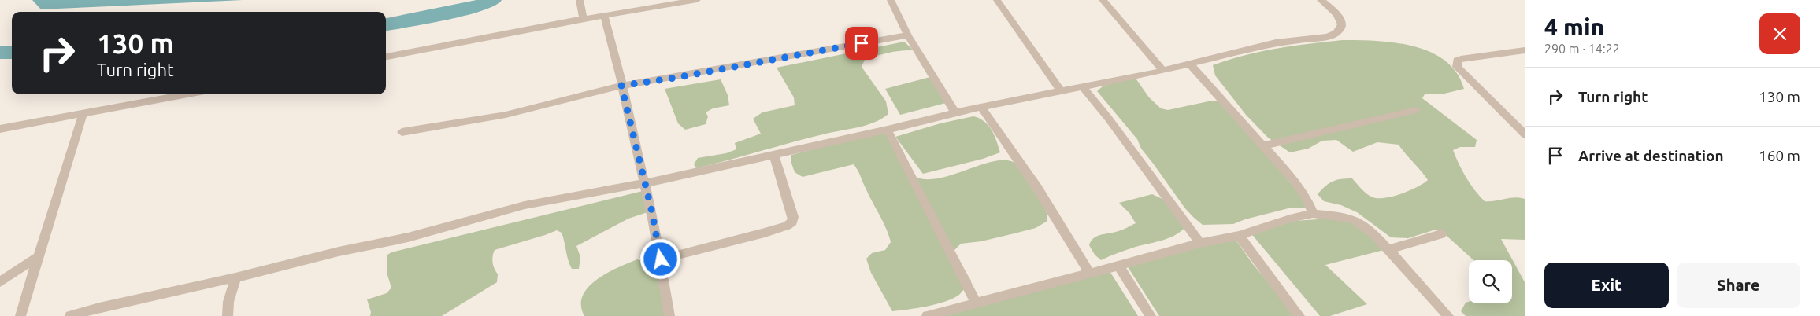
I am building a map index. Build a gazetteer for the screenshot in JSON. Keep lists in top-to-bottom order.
{
  "page": {
    "heading": ["4 min", "290 m · 14:22"],
    "turn": ["130 m", "Turn right"],
    "list": [
      {
        "name": "Turn right",
        "value": "130 m"
      },
      {
        "name": "Arrive at destination",
        "value": "160 m"
      }
    ],
    "buttons": ["Exit", "Share"]
  }
}
